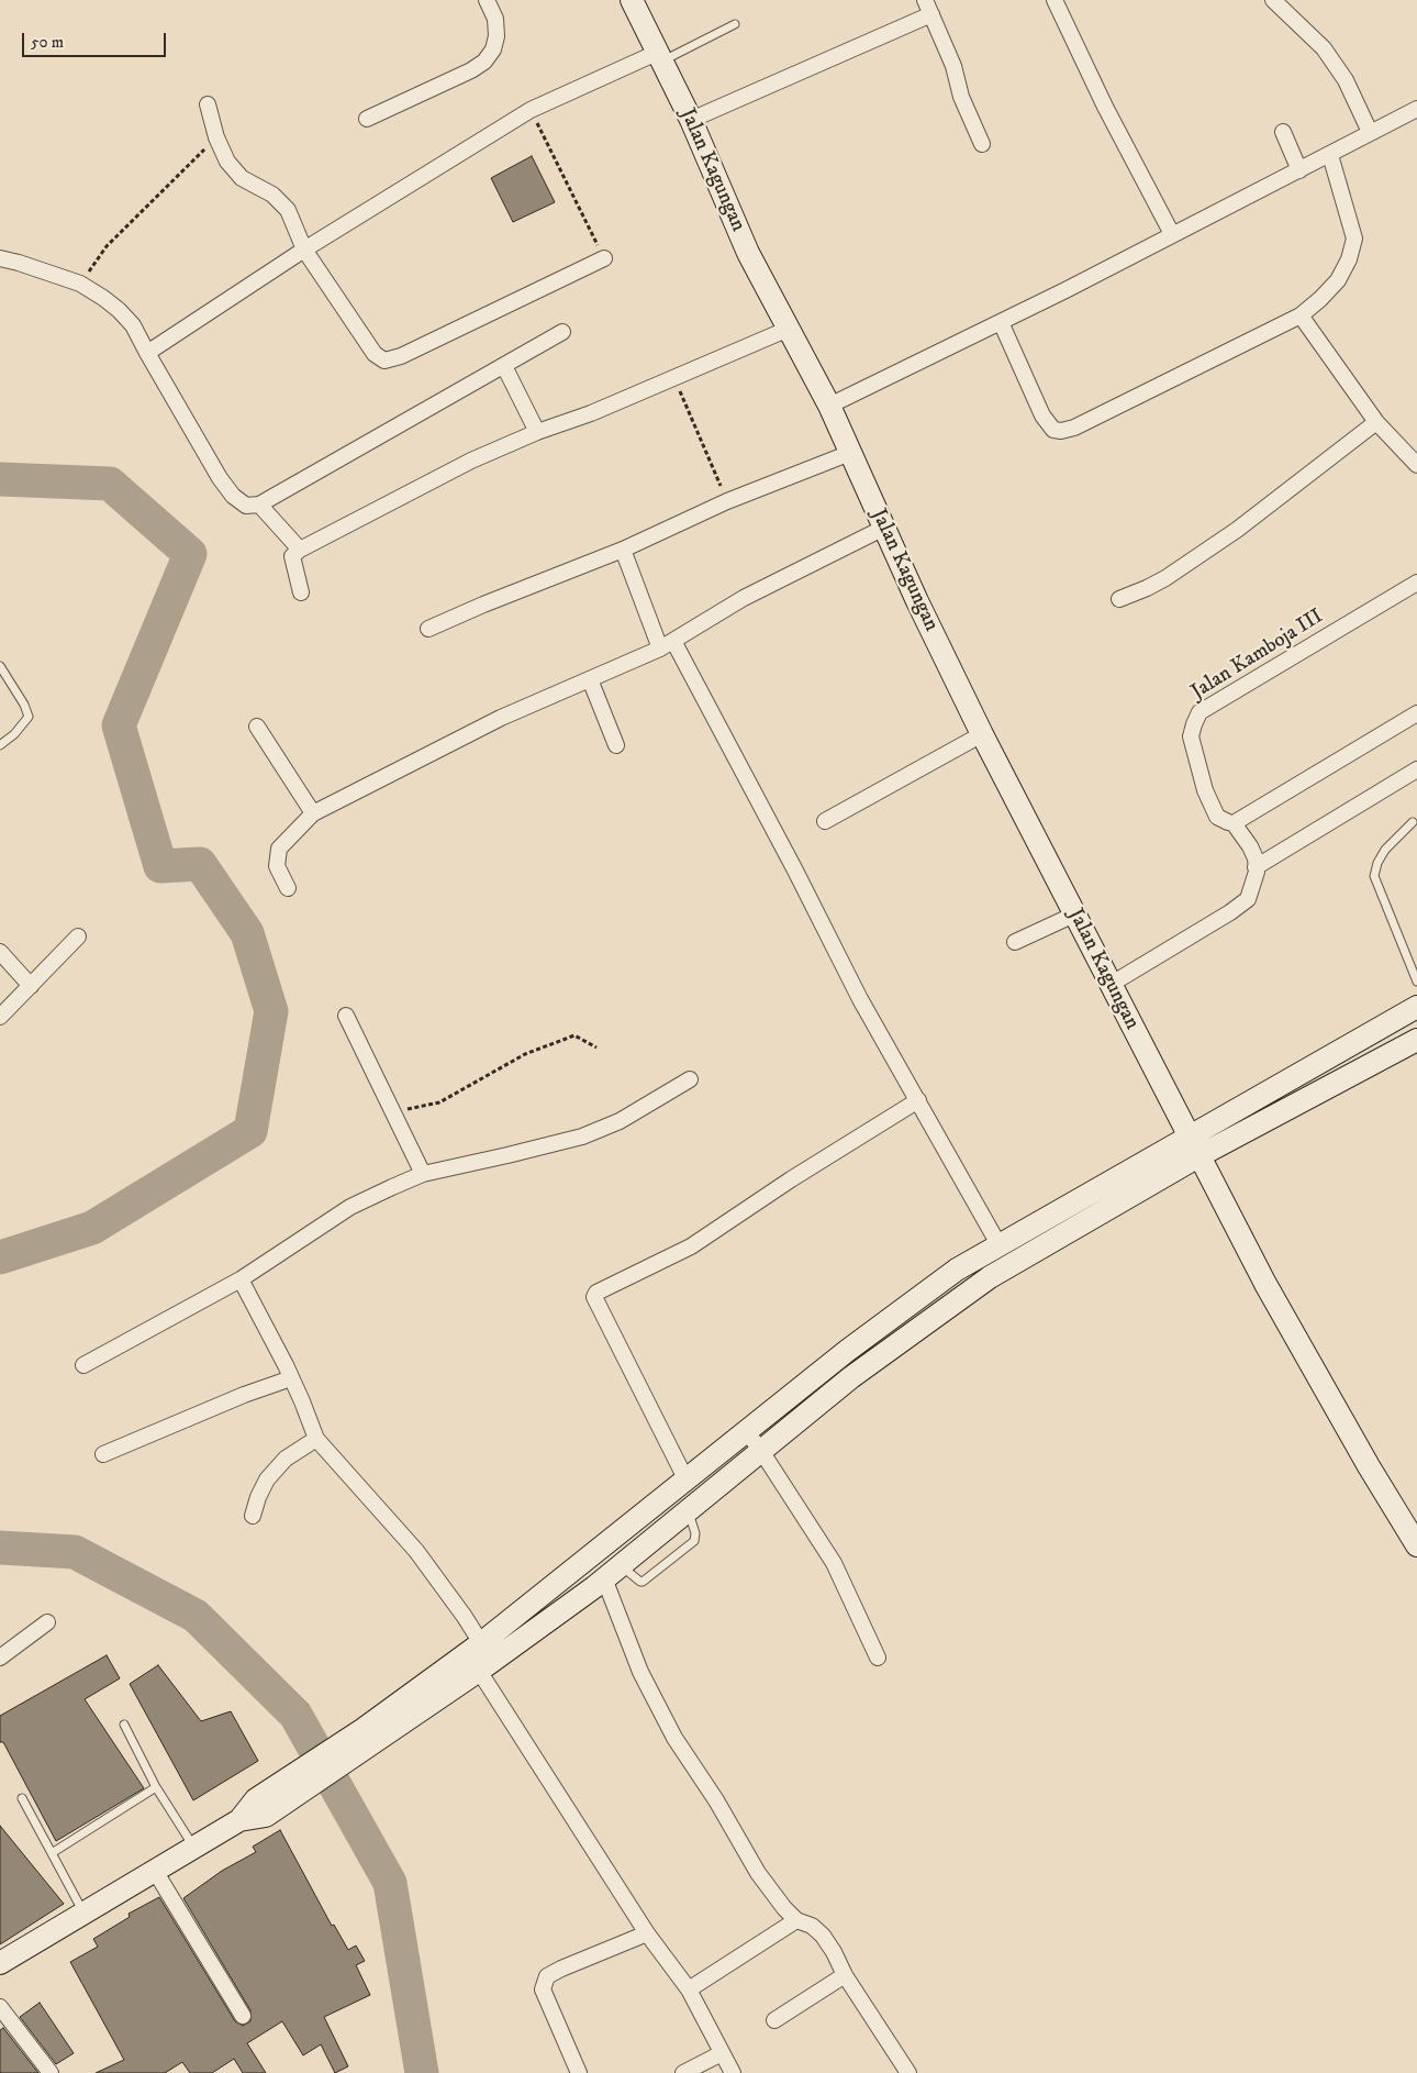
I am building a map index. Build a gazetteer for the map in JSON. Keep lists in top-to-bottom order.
{
  "streets": {
    "main road": ["Jalan Kagungan"],
    "street": ["Jalan Kamboja III"]
  },
  "scale_bar": "50 m"
}
